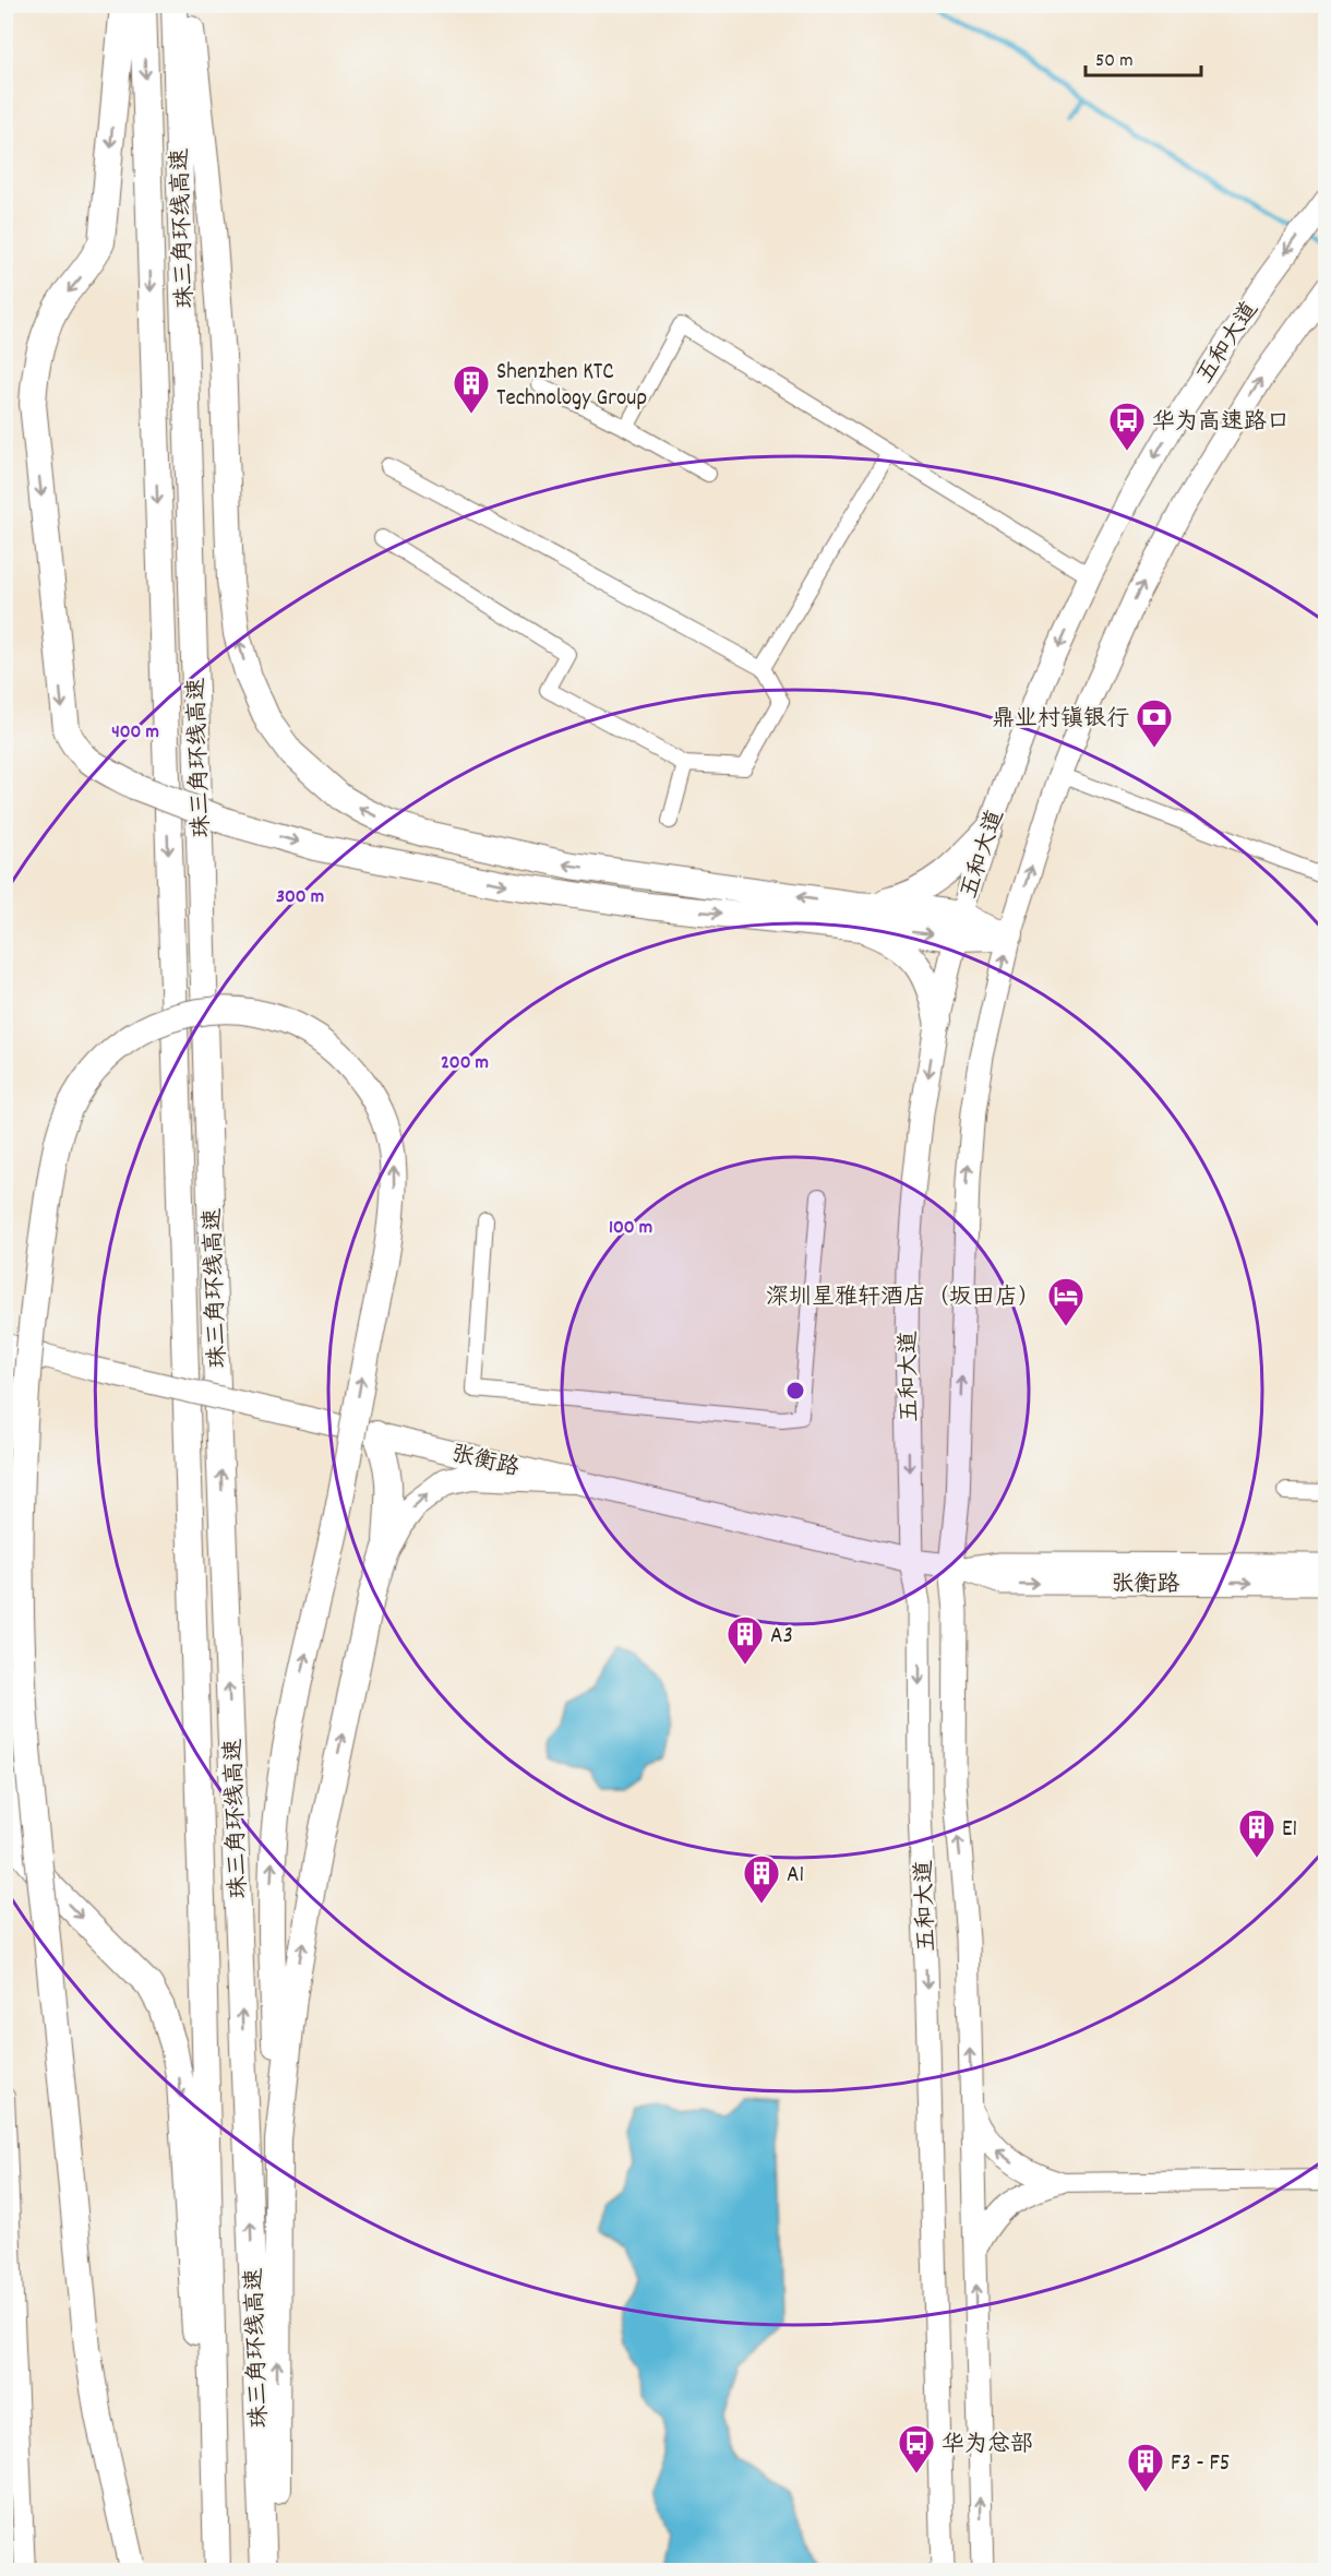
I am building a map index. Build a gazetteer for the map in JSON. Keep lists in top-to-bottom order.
{
  "streets": {
    "highway": ["珠三角环线高速"],
    "main road": ["五和大道", "张衡路"]
  },
  "crossings": [
    ["五和大道", "张衡路"]
  ],
  "places": {
    "building": [
      "Shenzhen KTC Technology Group",
      "A3",
      "E1",
      "A1",
      "F3 - F5"
    ],
    "bus stop": ["华为高速路口", "华为总部"],
    "bank": ["鼎业村镇银行"],
    "hotel": ["深圳星雅轩酒店（坂田店）"]
  },
  "scale_bar": "50 m",
  "rings": [
    "400 m",
    "300 m",
    "200 m",
    "100 m"
  ]
}
